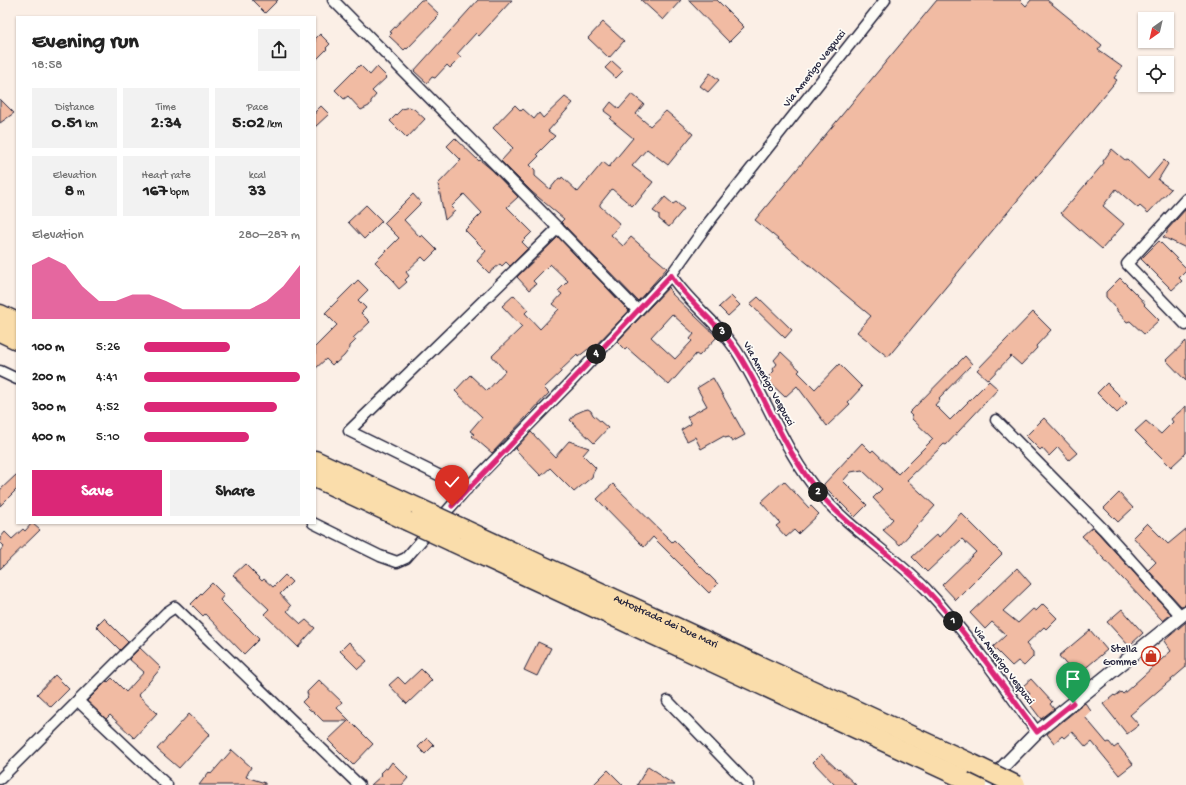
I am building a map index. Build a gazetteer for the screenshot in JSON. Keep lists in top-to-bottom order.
{
  "streets": {
    "highway": ["Autostrada dei Due Mari"],
    "street": ["Via Amerigo Vespucci"]
  },
  "places": {
    "shop": ["Stella Gomme"]
  },
  "north": "bottom left",
  "page": {
    "heading": ["Evening run", "18:58"],
    "stats": [
      ["Distance", "0.51 km"],
      ["Time", "2:34"],
      ["Pace", "5:02 /km"],
      ["Elevation", "8 m"],
      ["Heart rate", "167 bpm"],
      ["kcal", "33"]
    ],
    "chart": ["Elevation", "280–287 m"],
    "pins": [
      "3",
      "4",
      "2",
      "1"
    ],
    "list": [
      {
        "name": "100 m",
        "note": "5:26"
      },
      {
        "name": "200 m",
        "note": "4:41"
      },
      {
        "name": "300 m",
        "note": "4:52"
      },
      {
        "name": "400 m",
        "note": "5:10"
      }
    ],
    "buttons": ["Save", "Share"]
  }
}
